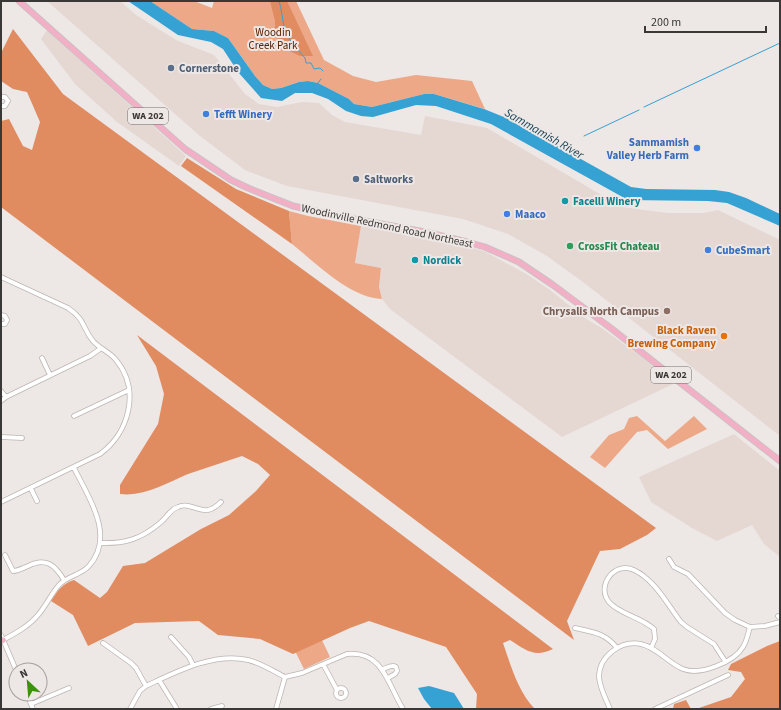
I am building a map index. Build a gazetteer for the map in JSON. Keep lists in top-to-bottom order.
{
  "streets": {
    "main road": ["WA 202", "Woodinville Redmond Road Northeast"]
  },
  "water": ["Sammamish River"],
  "parks": ["Woodin Creek Park"],
  "places": [
    "Cornerstone",
    "Tefft Winery",
    "Sammamish Valley Herb Farm",
    "Saltworks",
    "Facelli Winery",
    "Maaco",
    "CrossFit Chateau",
    "CubeSmart",
    "Nordick",
    "Chrysalis North Campus",
    "Black Raven Brewing Company"
  ],
  "scale_bar": "200 m",
  "north": "top left"
}
